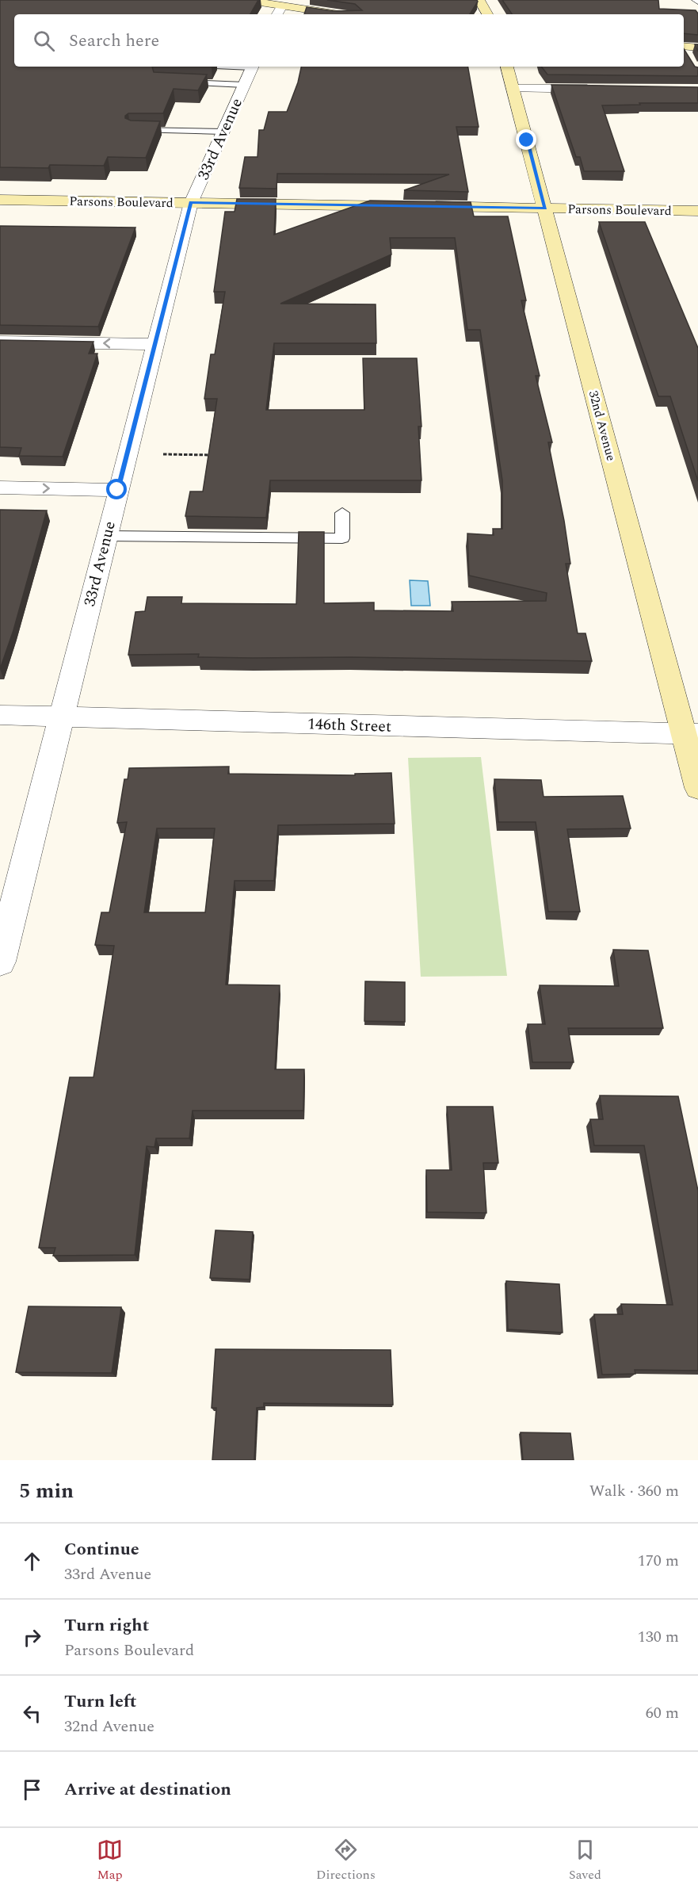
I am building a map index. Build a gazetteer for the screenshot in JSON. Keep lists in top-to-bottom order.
{
  "streets": {
    "street": [
      "33rd Avenue",
      "Parsons Boulevard",
      "32nd Avenue",
      "146th Street"
    ]
  },
  "crossings": [
    ["33rd Avenue", "Parsons Boulevard"],
    ["33rd Avenue", "146th Street"],
    ["Parsons Boulevard", "32nd Avenue"],
    ["32nd Avenue", "146th Street"]
  ],
  "page": {
    "search": "Search here",
    "heading": ["5 min", "Walk · 360 m"],
    "list": [
      ["Continue", "33rd Avenue", "170 m"],
      ["Turn right", "Parsons Boulevard", "130 m"],
      ["Turn left", "32nd Avenue", "60 m"],
      "Arrive at destination"
    ],
    "nav": ["Map", "Directions", "Saved"]
  }
}
